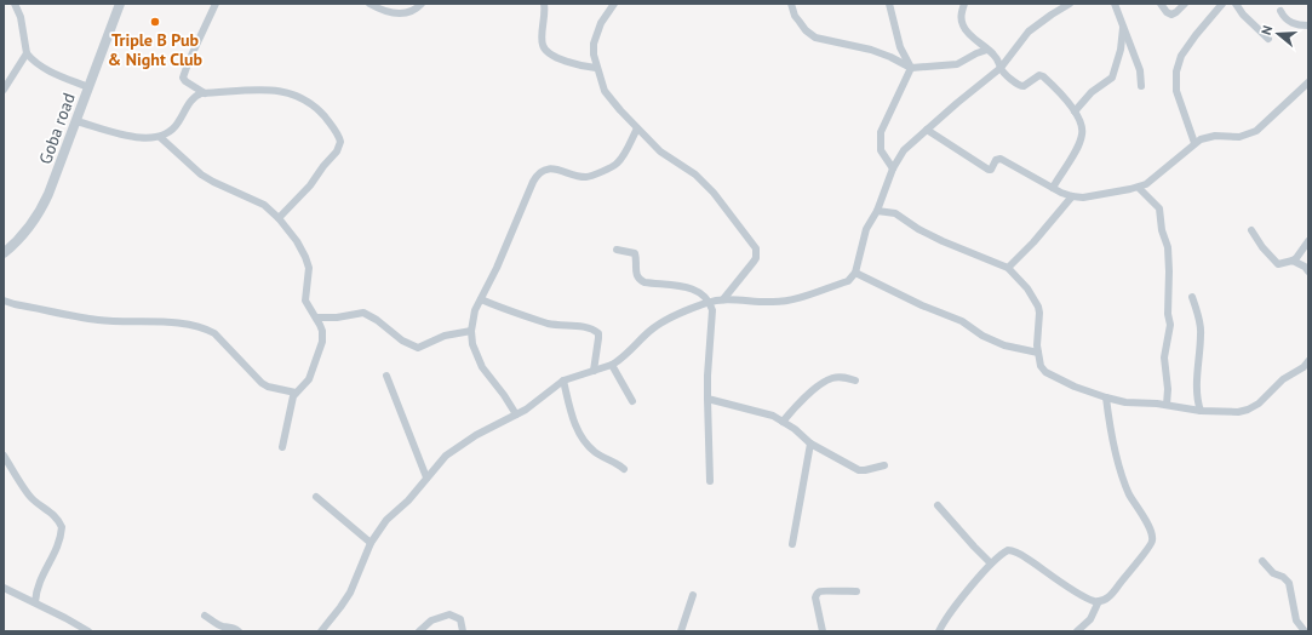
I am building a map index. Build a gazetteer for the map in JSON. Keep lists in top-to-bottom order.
{
  "streets": {
    "street": ["Goba road"]
  },
  "places": ["Triple B Pub & Night Club"],
  "north": "left"
}
